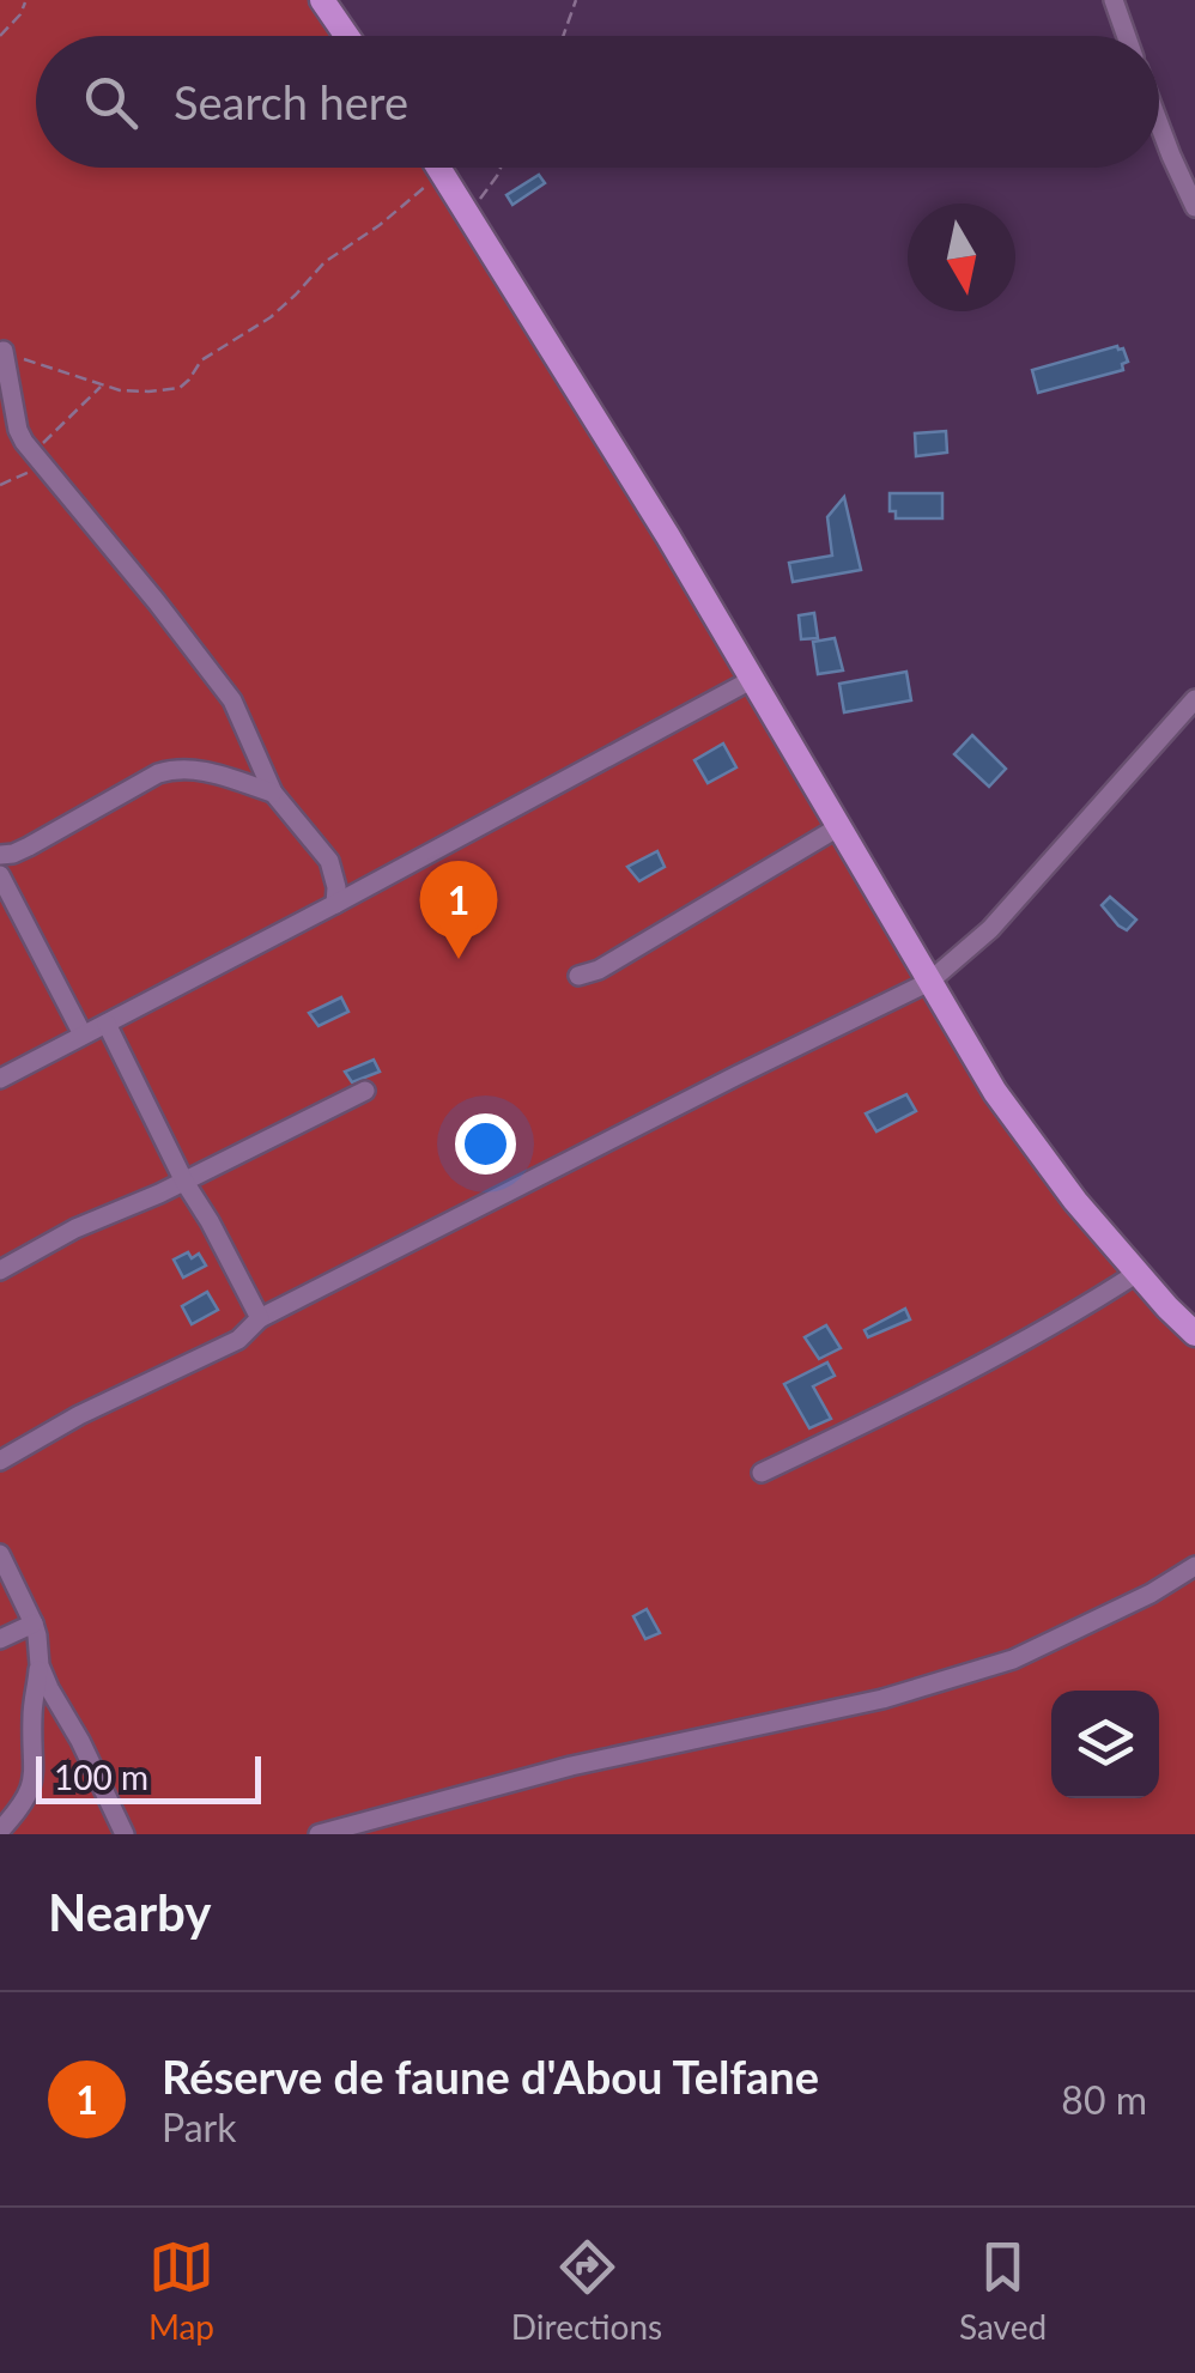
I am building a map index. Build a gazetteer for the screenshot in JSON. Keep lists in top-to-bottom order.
{
  "scale_bar": "100 m",
  "north": "bottom",
  "page": {
    "search": "Search here",
    "pins": "1",
    "scale": "100 m",
    "heading": "Nearby",
    "list": [
      {
        "mark": "1",
        "name": "Réserve de faune d'Abou Telfane",
        "note": "Park",
        "value": "80 m"
      }
    ],
    "nav": ["Map", "Directions", "Saved"]
  }
}
